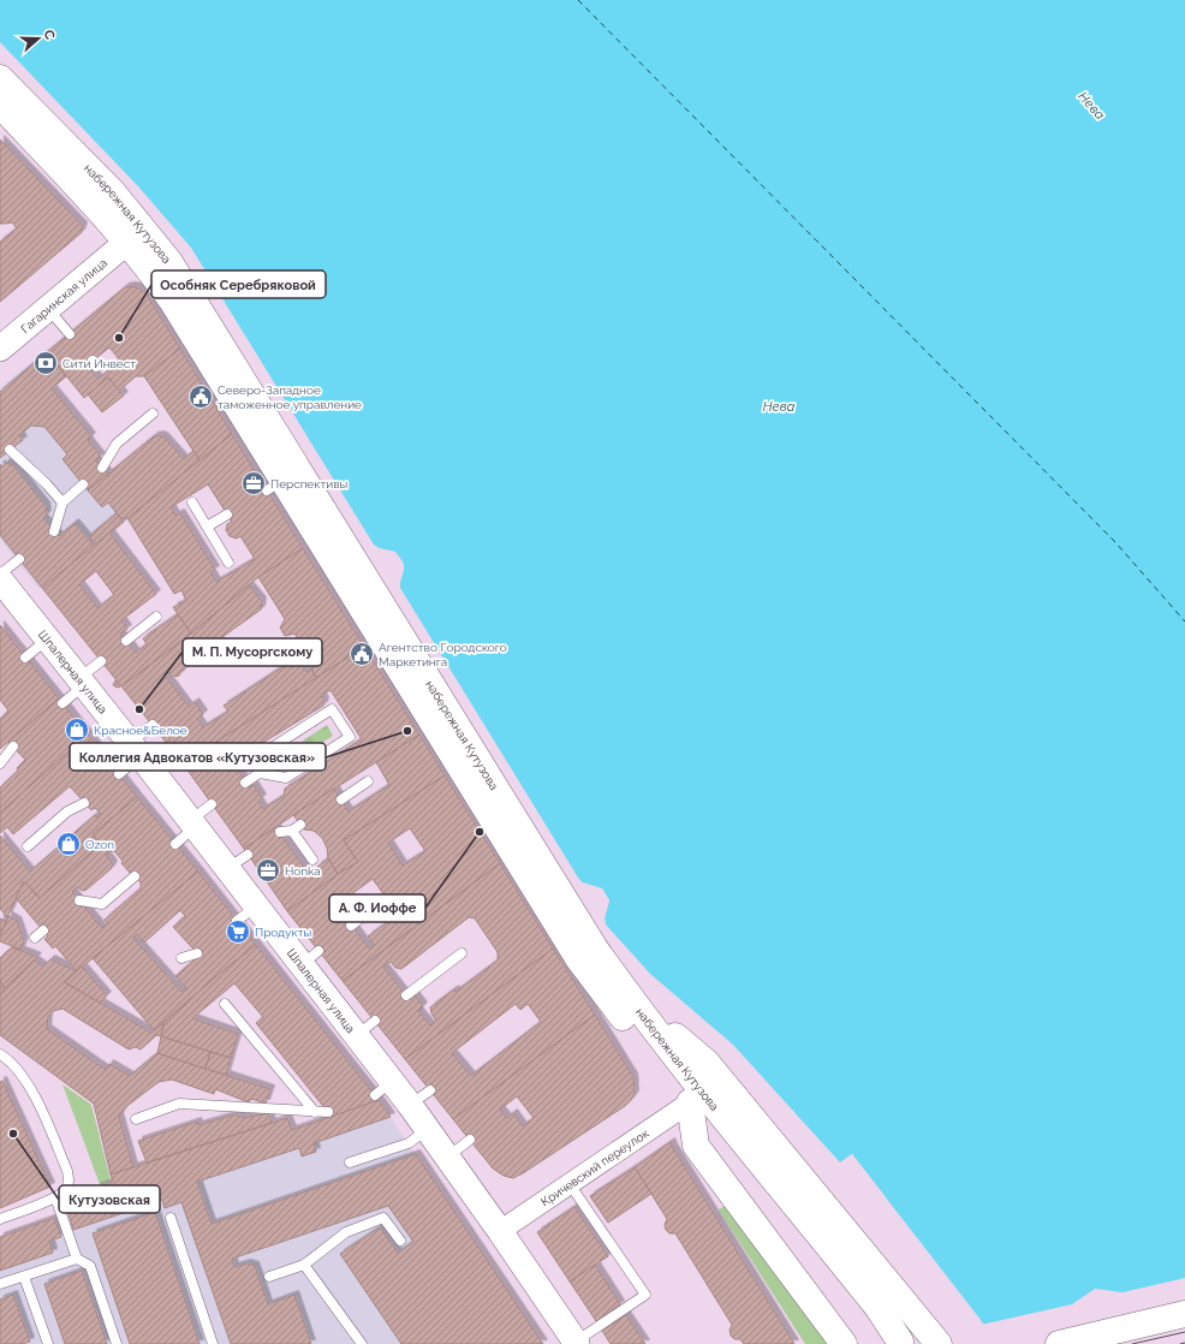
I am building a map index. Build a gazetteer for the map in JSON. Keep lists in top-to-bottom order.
{
  "streets": {
    "main road": ["набережная Кутузова"],
    "street": ["Гагаринская улица", "Шпалерная улица", "Кричевский переулок"]
  },
  "crossings": [
    ["набережная Кутузова", "Гагаринская улица"],
    ["набережная Кутузова", "Кричевский переулок"],
    ["Шпалерная улица", "Кричевский переулок"]
  ],
  "water": ["Нева"],
  "places": {
    "other": [
      "Особняк Серебряковой",
      "М. П. Мусоргскому",
      "Коллегия Адвокатов «Кутузовская»",
      "А. Ф. Иоффе",
      "Кутузовская"
    ],
    "bank": ["Сити Инвест"],
    "public building": ["Северо-Западное таможенное управление", "Агентство Городского Маркетинга"],
    "office": ["Перспективы", "Honka"],
    "shop": ["Красное&Белое", "Ozon"],
    "supermarket": ["Продукты"]
  },
  "north": "right"
}
